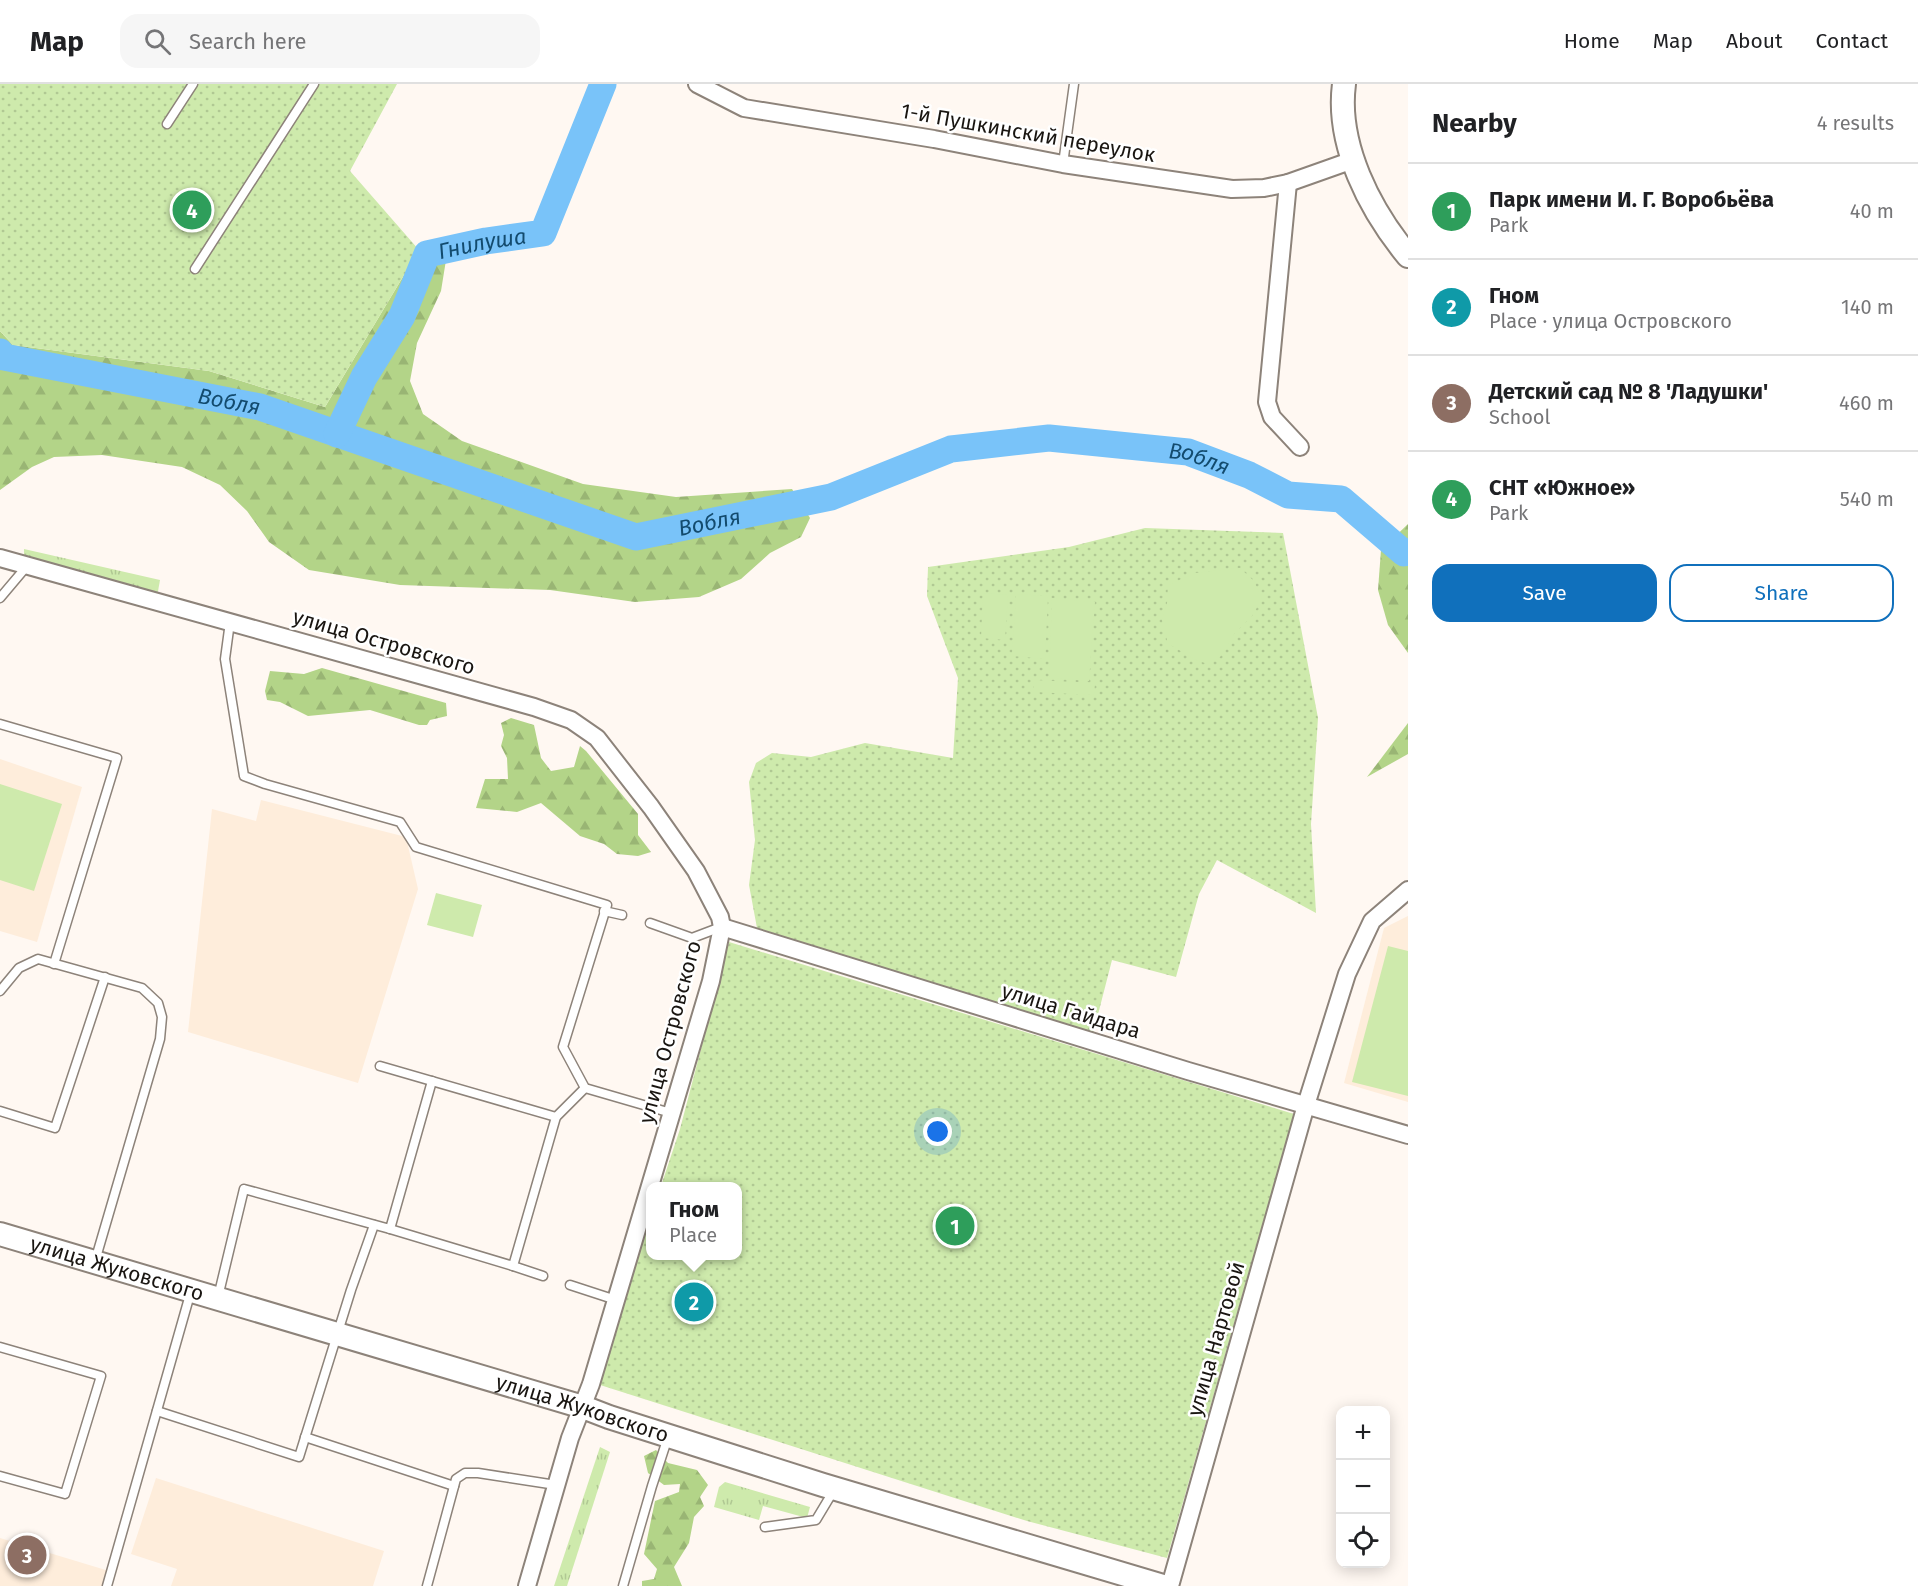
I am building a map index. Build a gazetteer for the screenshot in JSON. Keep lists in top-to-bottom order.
{
  "streets": {
    "street": [
      "1-й Пушкинский переулок",
      "улица Островского",
      "улица Гайдара",
      "улица Жуковского",
      "улица Нартовой"
    ]
  },
  "crossings": [
    ["улица Островского", "улица Гайдара"],
    ["улица Островского", "улица Жуковского"],
    ["улица Гайдара", "улица Нартовой"]
  ],
  "water": ["Гнилуша", "Вобля"],
  "page": {
    "header": "Map",
    "search": "Search here",
    "nav": [
      "Home",
      "Map",
      "About",
      "Contact"
    ],
    "heading": ["Nearby", "4 results"],
    "list": [
      {
        "mark": "1",
        "name": "Парк имени И. Г. Воробьёва",
        "note": "Park",
        "value": "40 m"
      },
      {
        "mark": "2",
        "name": "Гном",
        "note": "Place · улица Островского",
        "value": "140 m"
      },
      {
        "mark": "3",
        "name": "Детский сад № 8 'Ладушки'",
        "note": "School",
        "value": "460 m"
      },
      {
        "mark": "4",
        "name": "СНТ «Южное»",
        "note": "Park",
        "value": "540 m"
      }
    ],
    "pins": [
      "4",
      "1",
      "2",
      "3"
    ],
    "buttons": ["Save", "Share"],
    "popup": ["Гном", "Place"],
    "map_buttons": ["+", "−"]
  }
}
